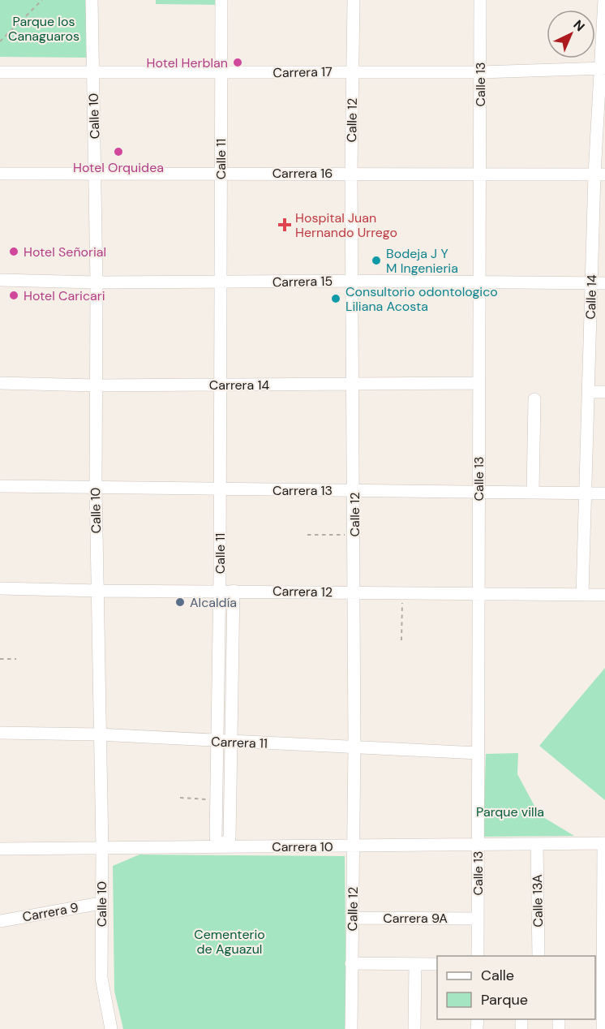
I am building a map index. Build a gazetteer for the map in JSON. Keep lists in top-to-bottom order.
{
  "streets": {
    "street": [
      "Carrera 17",
      "Calle 13",
      "Calle 10",
      "Calle 12",
      "Calle 11",
      "Carrera 16",
      "Carrera 15",
      "Calle 14",
      "Carrera 14",
      "Carrera 13",
      "Carrera 12",
      "Carrera 11",
      "Carrera 10",
      "Calle 13A",
      "Carrera 9",
      "Carrera 9A"
    ]
  },
  "crossings": [
    ["Carrera 17", "Calle 13"],
    ["Carrera 17", "Calle 10"],
    ["Carrera 17", "Calle 12"],
    ["Carrera 17", "Calle 11"],
    ["Carrera 17", "Calle 14"],
    ["Calle 13", "Carrera 16"],
    ["Calle 13", "Carrera 15"],
    ["Calle 13", "Carrera 14"],
    ["Calle 13", "Carrera 13"],
    ["Calle 13", "Carrera 12"],
    ["Calle 13", "Carrera 11"],
    ["Calle 13", "Carrera 10"],
    ["Calle 13", "Carrera 9A"],
    ["Calle 10", "Carrera 16"],
    ["Calle 10", "Carrera 15"],
    ["Calle 10", "Carrera 14"],
    ["Calle 10", "Carrera 13"],
    ["Calle 10", "Carrera 12"],
    ["Calle 10", "Carrera 11"],
    ["Calle 10", "Carrera 10"],
    ["Calle 10", "Carrera 9"],
    ["Calle 12", "Carrera 16"],
    ["Calle 12", "Carrera 15"],
    ["Calle 12", "Carrera 14"],
    ["Calle 12", "Carrera 13"],
    ["Calle 12", "Carrera 12"],
    ["Calle 12", "Carrera 11"],
    ["Calle 12", "Carrera 10"],
    ["Calle 12", "Carrera 9A"],
    ["Calle 11", "Carrera 16"],
    ["Calle 11", "Carrera 15"],
    ["Calle 11", "Carrera 14"],
    ["Calle 11", "Carrera 13"],
    ["Calle 11", "Carrera 12"],
    ["Calle 11", "Carrera 11"],
    ["Calle 11", "Carrera 10"],
    ["Carrera 16", "Calle 14"],
    ["Carrera 15", "Calle 14"],
    ["Calle 14", "Carrera 13"],
    ["Calle 14", "Carrera 12"],
    ["Carrera 10", "Calle 13A"]
  ],
  "parks": ["Parque los Canaguaros", "Parque villa", "Cementerio de Aguazul"],
  "places": {
    "other": [
      "Hotel Herblan",
      "Hotel Orquidea",
      "Hotel Señorial",
      "Bodeja J Y M Ingenieria",
      "Hotel Caricari",
      "Consultorio odontologico Liliana Acosta",
      "Alcaldía"
    ],
    "health": ["Hospital Juan Hernando Urrego"]
  },
  "legend": ["Calle", "Parque"],
  "north": "top right"
}
